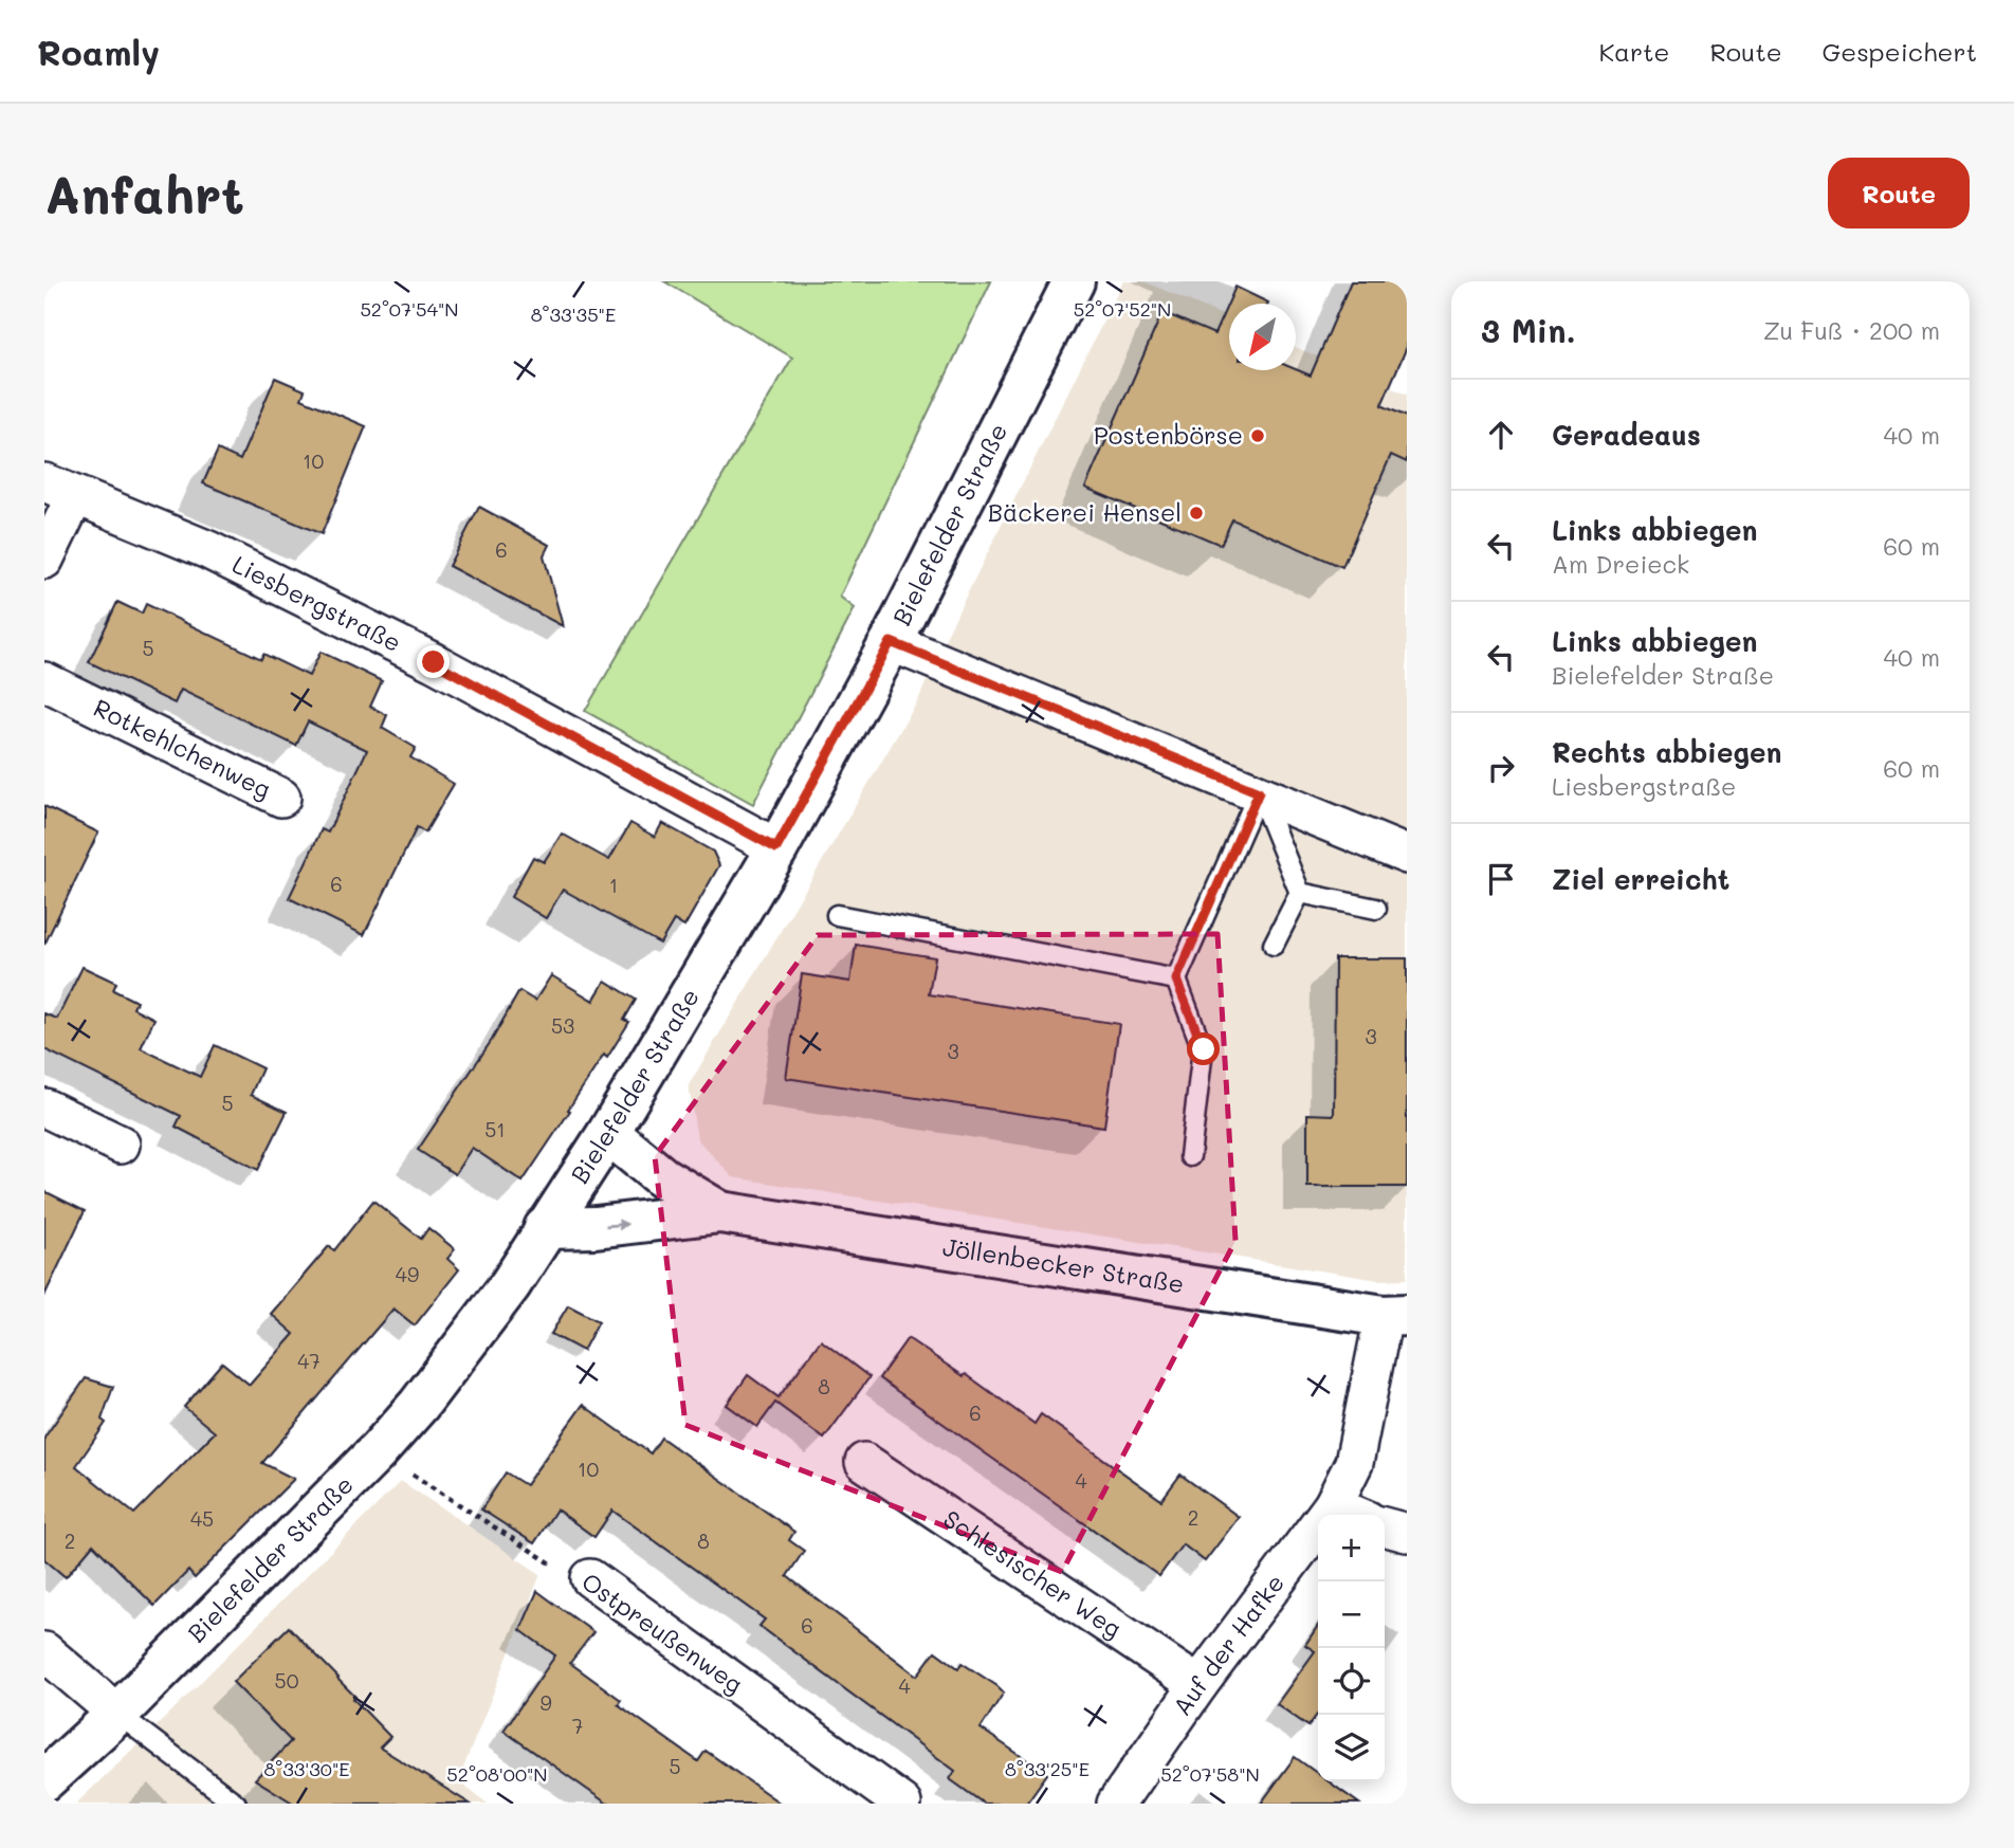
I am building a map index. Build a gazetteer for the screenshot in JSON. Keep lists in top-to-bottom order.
{
  "streets": {
    "main road": ["Bielefelder Straße", "Jöllenbecker Straße"],
    "street": [
      "Liesbergstraße",
      "Rotkehlchenweg",
      "Schlesischer Weg",
      "Ostpreußenweg",
      "Auf der Hafke"
    ]
  },
  "crossings": [
    ["Bielefelder Straße", "Liesbergstraße"],
    ["Bielefelder Straße", "Jöllenbecker Straße"],
    ["Bielefelder Straße", "Ostpreußenweg"],
    ["Jöllenbecker Straße", "Auf der Hafke"],
    ["Schlesischer Weg", "Auf der Hafke"]
  ],
  "places": ["Postenbörse", "Bäckerei Hensel"],
  "house_numbers": [
    "10",
    "6",
    "5",
    "6",
    "1",
    "53",
    "3",
    "3",
    "5",
    "51",
    "49",
    "47",
    "8",
    "6",
    "10",
    "4",
    "2",
    "45",
    "2",
    "8",
    "6",
    "50",
    "4",
    "9",
    "7",
    "5"
  ],
  "north": "bottom left",
  "page": {
    "header": "Roamly",
    "nav": ["Karte", "Route", "Gespeichert"],
    "buttons": "Route",
    "title": "Anfahrt",
    "heading": ["3 Min.", "Zu Fuß · 200 m"],
    "list": [
      ["Geradeaus", "40 m"],
      ["Links abbiegen", "Am Dreieck", "60 m"],
      ["Links abbiegen", "Bielefelder Straße", "40 m"],
      ["Rechts abbiegen", "Liesbergstraße", "60 m"],
      "Ziel erreicht"
    ],
    "map_buttons": ["+", "−"]
  },
  "coordinates": [
    "52°07'54\"N",
    "52°07'52\"N",
    "8°33'35\"E",
    "8°33'30\"E",
    "8°33'25\"E",
    "52°08'00\"N",
    "52°07'58\"N"
  ]
}
